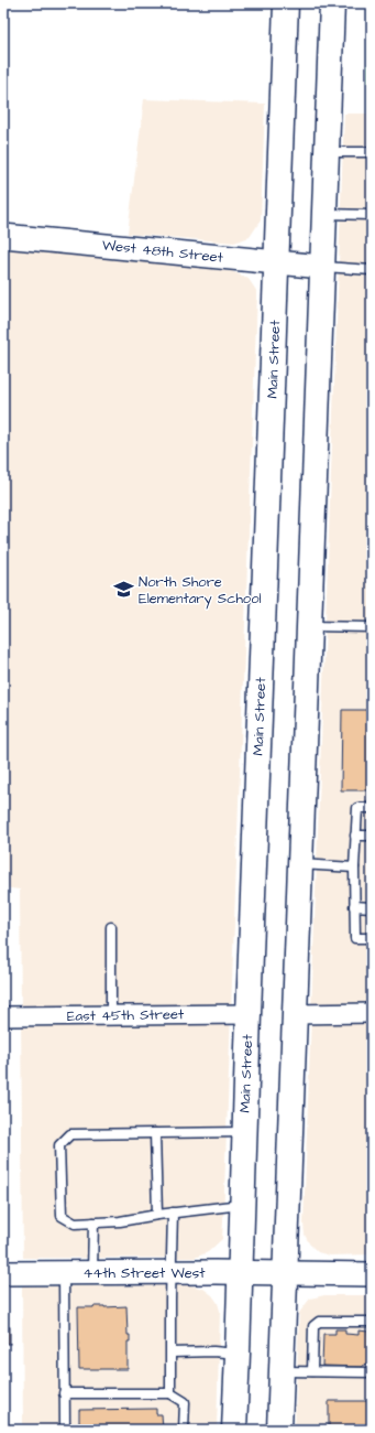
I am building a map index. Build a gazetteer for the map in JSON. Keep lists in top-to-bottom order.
{
  "streets": {
    "main road": ["Main Street"],
    "street": ["West 48th Street", "East 45th Street", "44th Street West"]
  },
  "crossings": [
    ["West 48th Street", "Main Street"],
    ["Main Street", "East 45th Street"],
    ["Main Street", "44th Street West"]
  ],
  "places": {
    "school or university": ["North Shore Elementary School"]
  }
}
